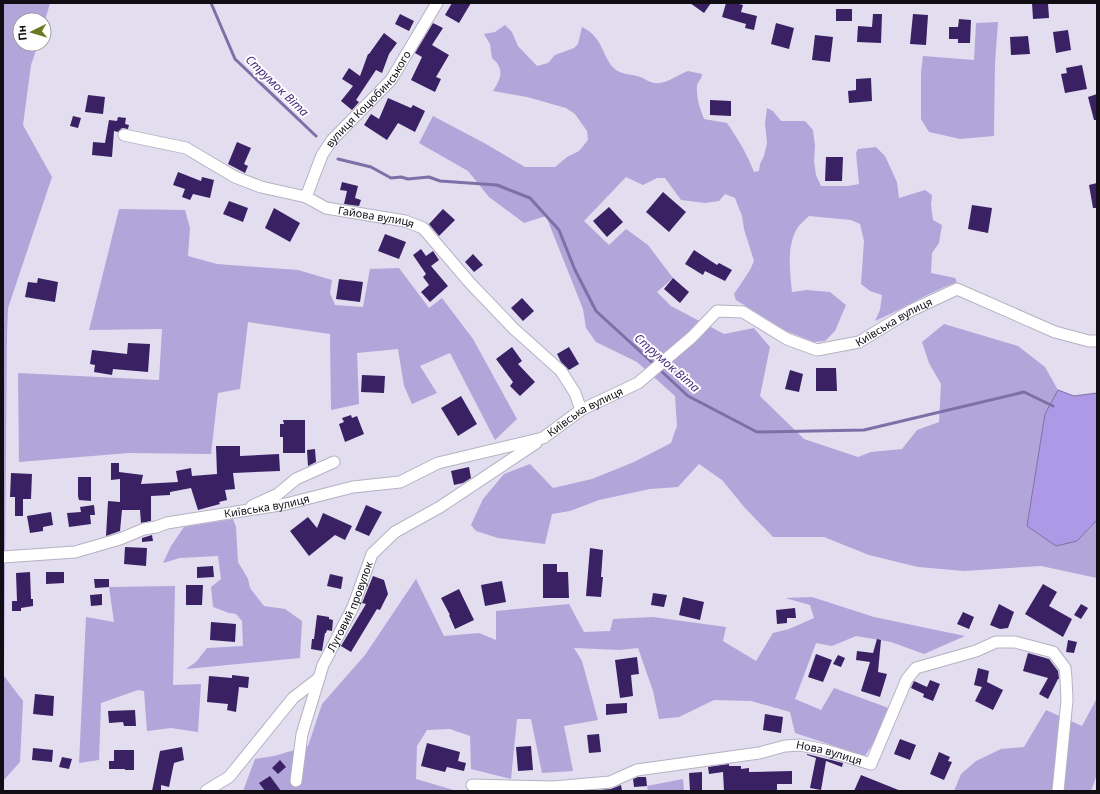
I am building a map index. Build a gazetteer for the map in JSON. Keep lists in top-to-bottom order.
{
  "streets": {
    "street": [
      "вулиця Коцюбинського",
      "Гайова вулиця",
      "Київська вулиця",
      "Луговий провулок",
      "Нова вулиця"
    ]
  },
  "crossings": [
    ["вулиця Коцюбинського", "Гайова вулиця"],
    ["Гайова вулиця", "Київська вулиця"],
    ["Київська вулиця", "Луговий провулок"]
  ],
  "water": ["Струмок Віта"],
  "north": "left"
}
